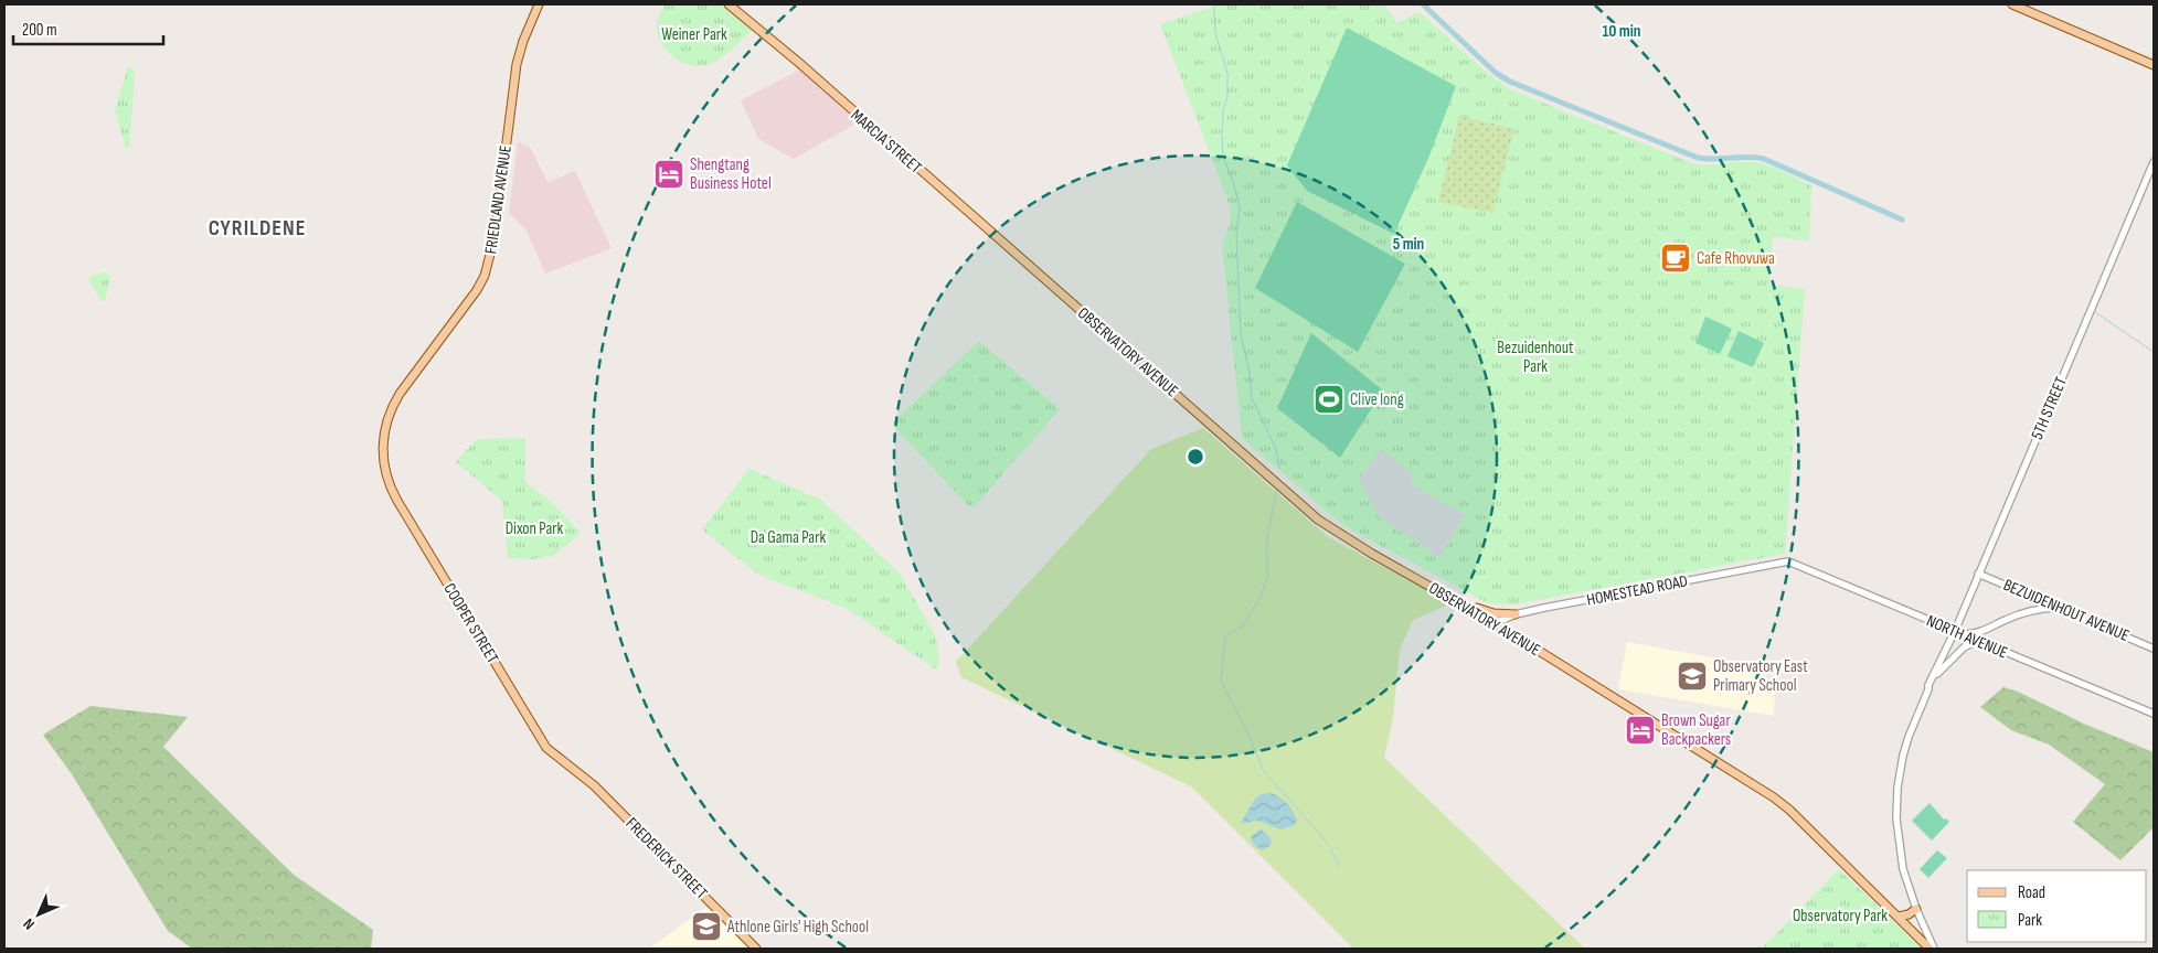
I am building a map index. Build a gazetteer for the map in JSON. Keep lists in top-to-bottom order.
{
  "streets": {
    "main road": [
      "MARCIA STREET",
      "FRIEDLAND AVENUE",
      "OBSERVATORY AVENUE",
      "COOPER STREET",
      "FREDERICK STREET"
    ],
    "street": [
      "5TH STREET",
      "HOMESTEAD ROAD",
      "BEZUIDENHOUT AVENUE",
      "NORTH AVENUE"
    ]
  },
  "crossings": [
    ["MARCIA STREET", "OBSERVATORY AVENUE"],
    ["FRIEDLAND AVENUE", "COOPER STREET"],
    ["OBSERVATORY AVENUE", "HOMESTEAD ROAD"],
    ["5TH STREET", "BEZUIDENHOUT AVENUE"],
    ["5TH STREET", "NORTH AVENUE"],
    ["HOMESTEAD ROAD", "NORTH AVENUE"],
    ["COOPER STREET", "FREDERICK STREET"]
  ],
  "districts": ["CYRILDENE"],
  "parks": [
    "Weiner Park",
    "Bezuidenhout Park",
    "Dixon Park",
    "Da Gama Park",
    "Observatory Park"
  ],
  "places": {
    "hotel": ["Shengtang Business Hotel", "Brown Sugar Backpackers"],
    "cafe": ["Cafe Rhovuwa"],
    "sports": ["Clive long"],
    "school or university": ["Observatory East Primary School", "Athlone Girls' High School"]
  },
  "legend": ["Road", "Park"],
  "scale_bar": "200 m",
  "north": "bottom left",
  "rings": ["10 min", "5 min"]
}
